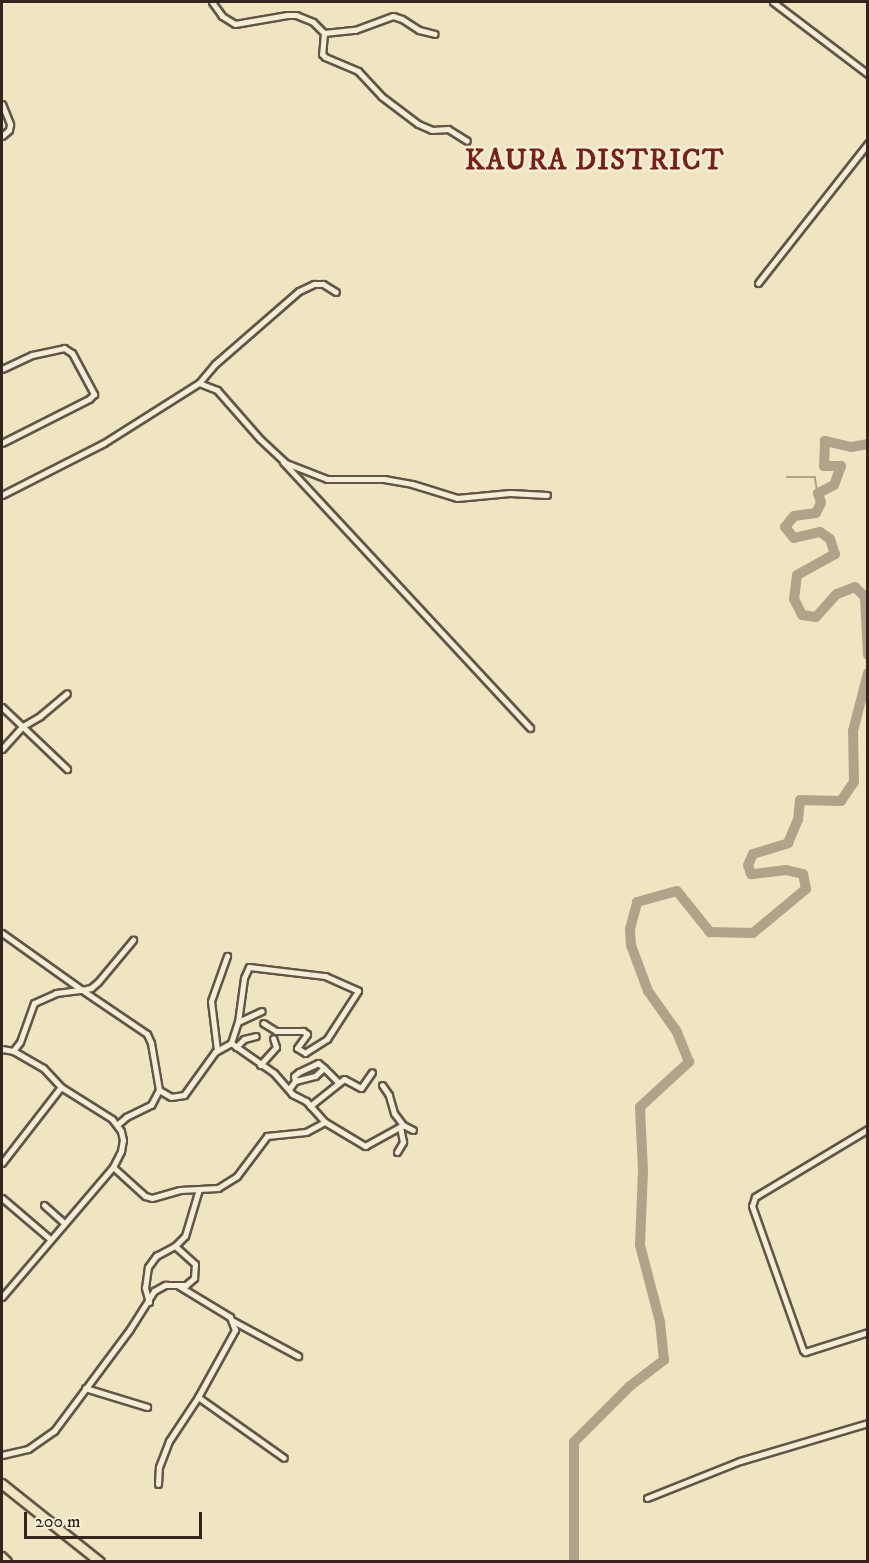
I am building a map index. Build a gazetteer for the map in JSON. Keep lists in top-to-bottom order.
{
  "districts": ["KAURA DISTRICT"],
  "scale_bar": "200 m"
}
